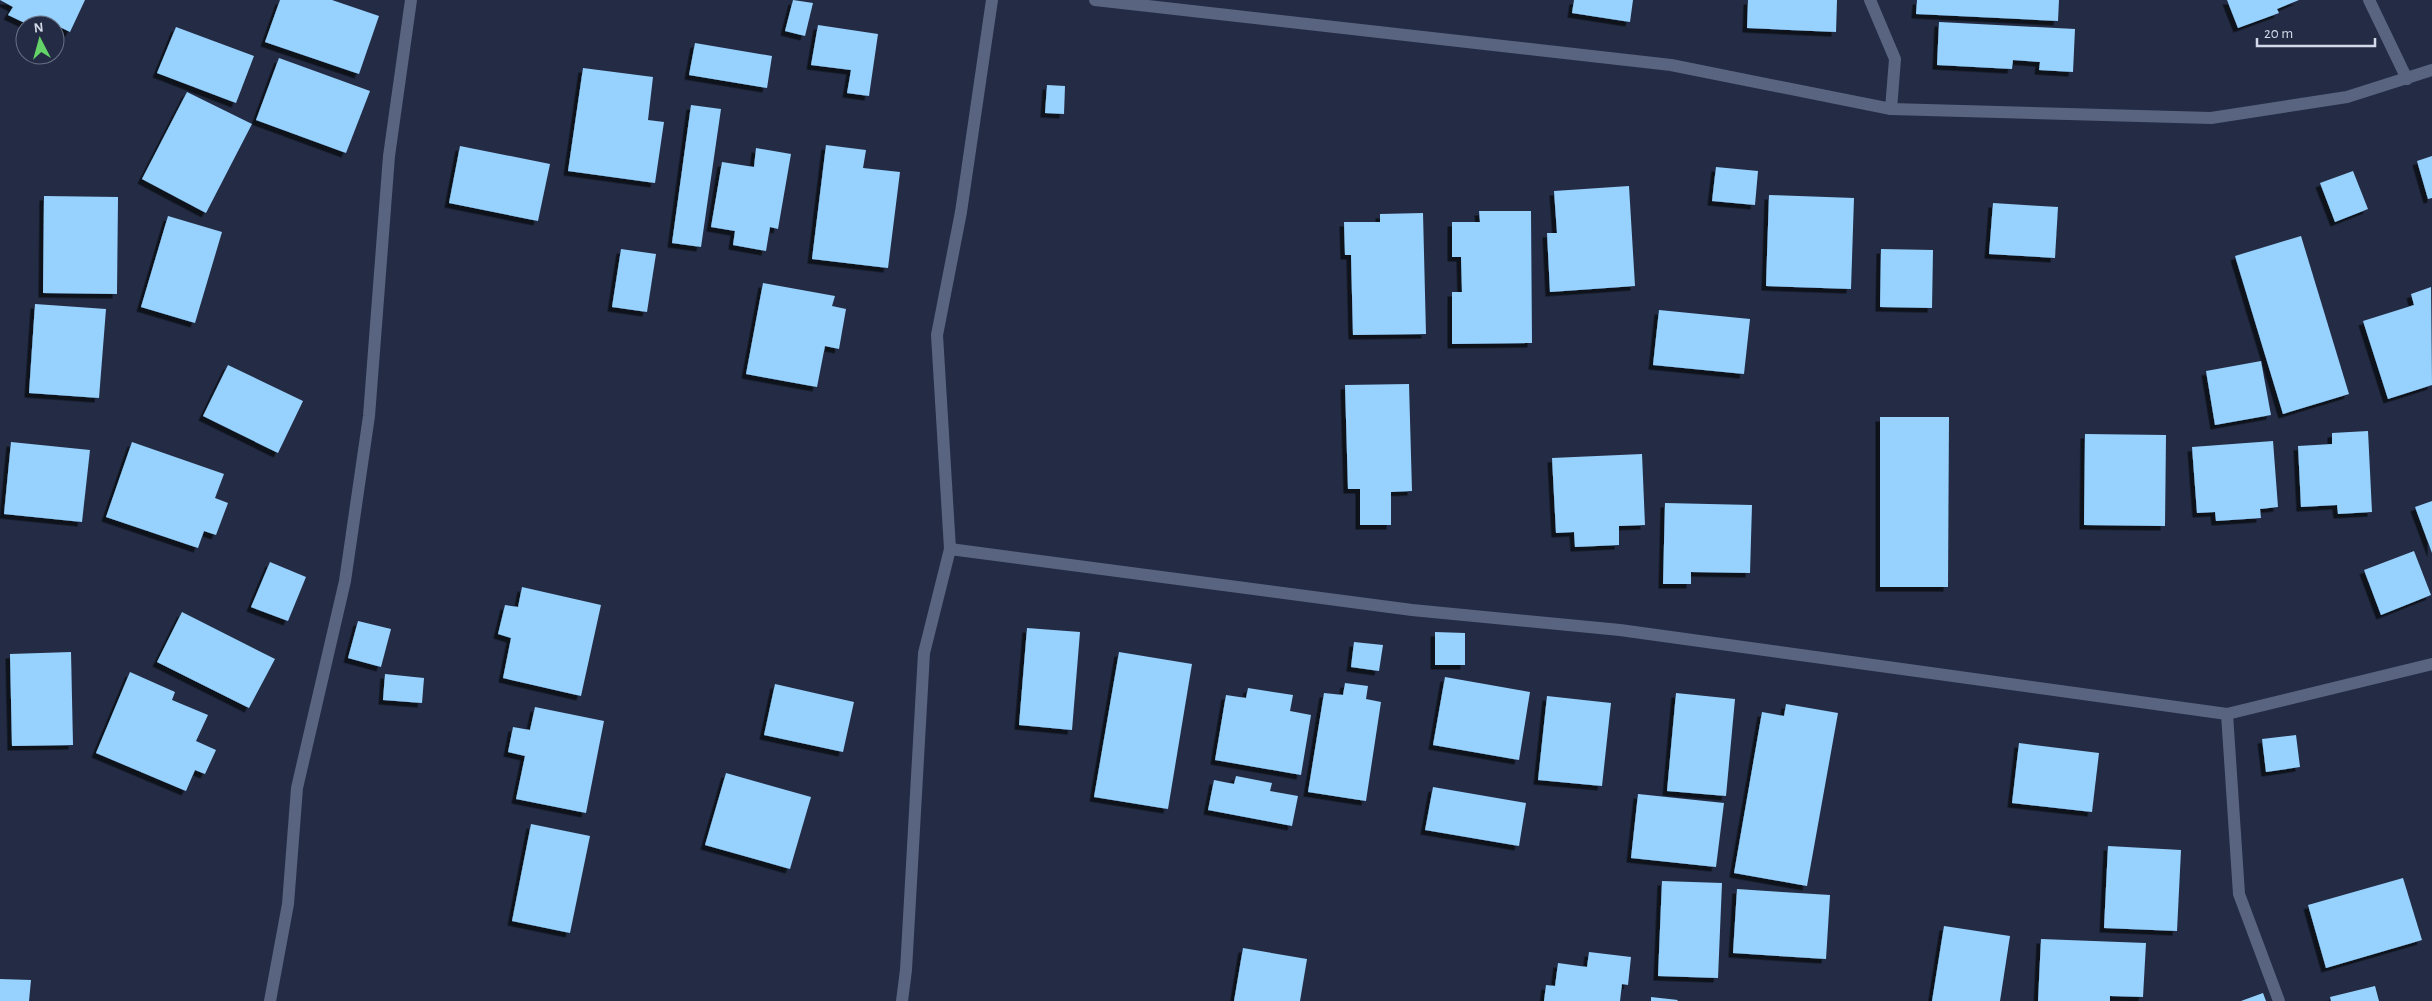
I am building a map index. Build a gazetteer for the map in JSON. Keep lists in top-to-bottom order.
{
  "scale_bar": "20 m",
  "north": "top"
}
